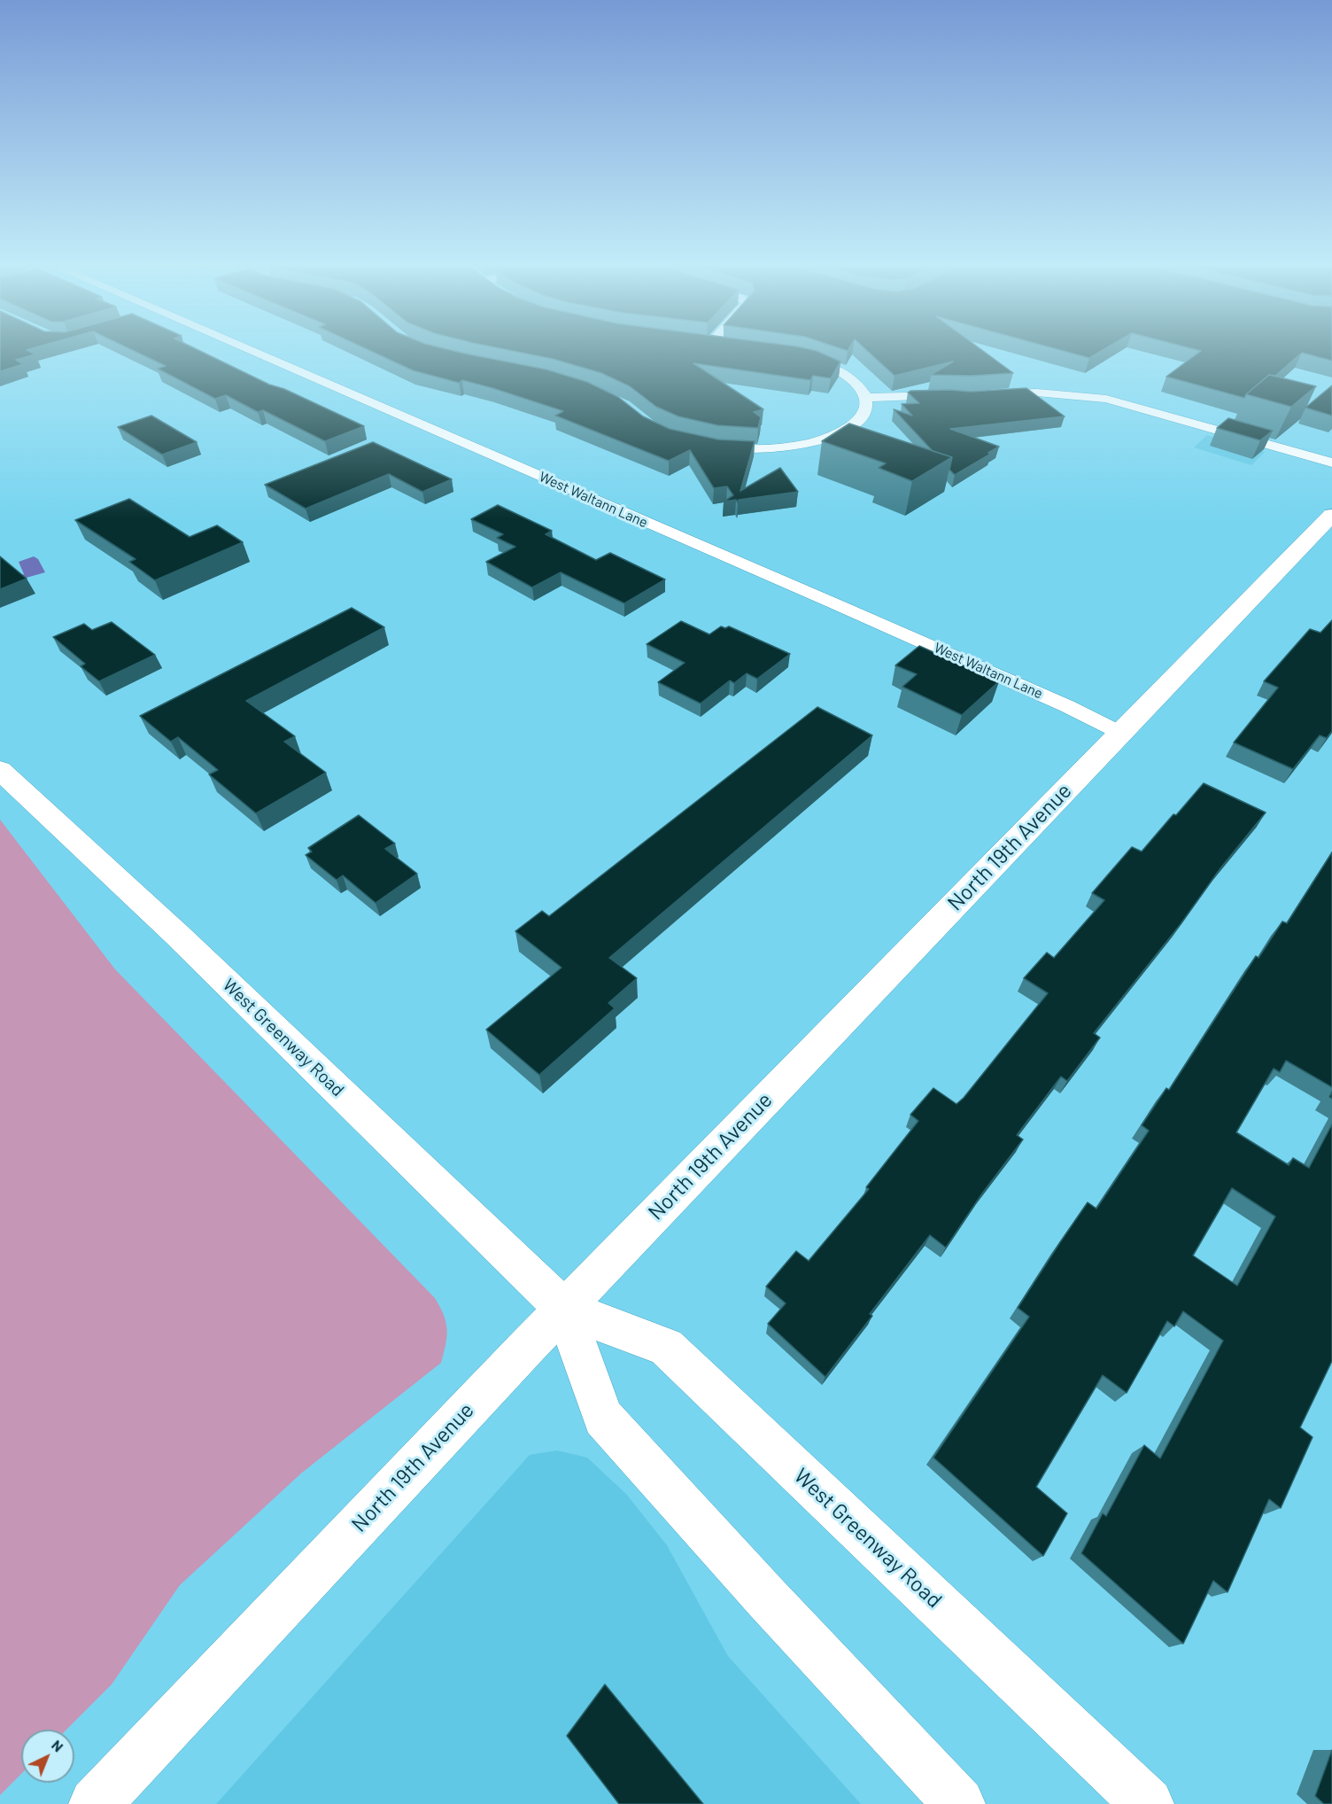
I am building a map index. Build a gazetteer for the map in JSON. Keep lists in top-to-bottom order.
{
  "streets": {
    "main road": ["North 19th Avenue", "West Greenway Road"],
    "street": ["West Waltann Lane"]
  },
  "crossings": [
    ["West Waltann Lane", "North 19th Avenue"],
    ["North 19th Avenue", "West Greenway Road"]
  ],
  "north": "top right"
}
